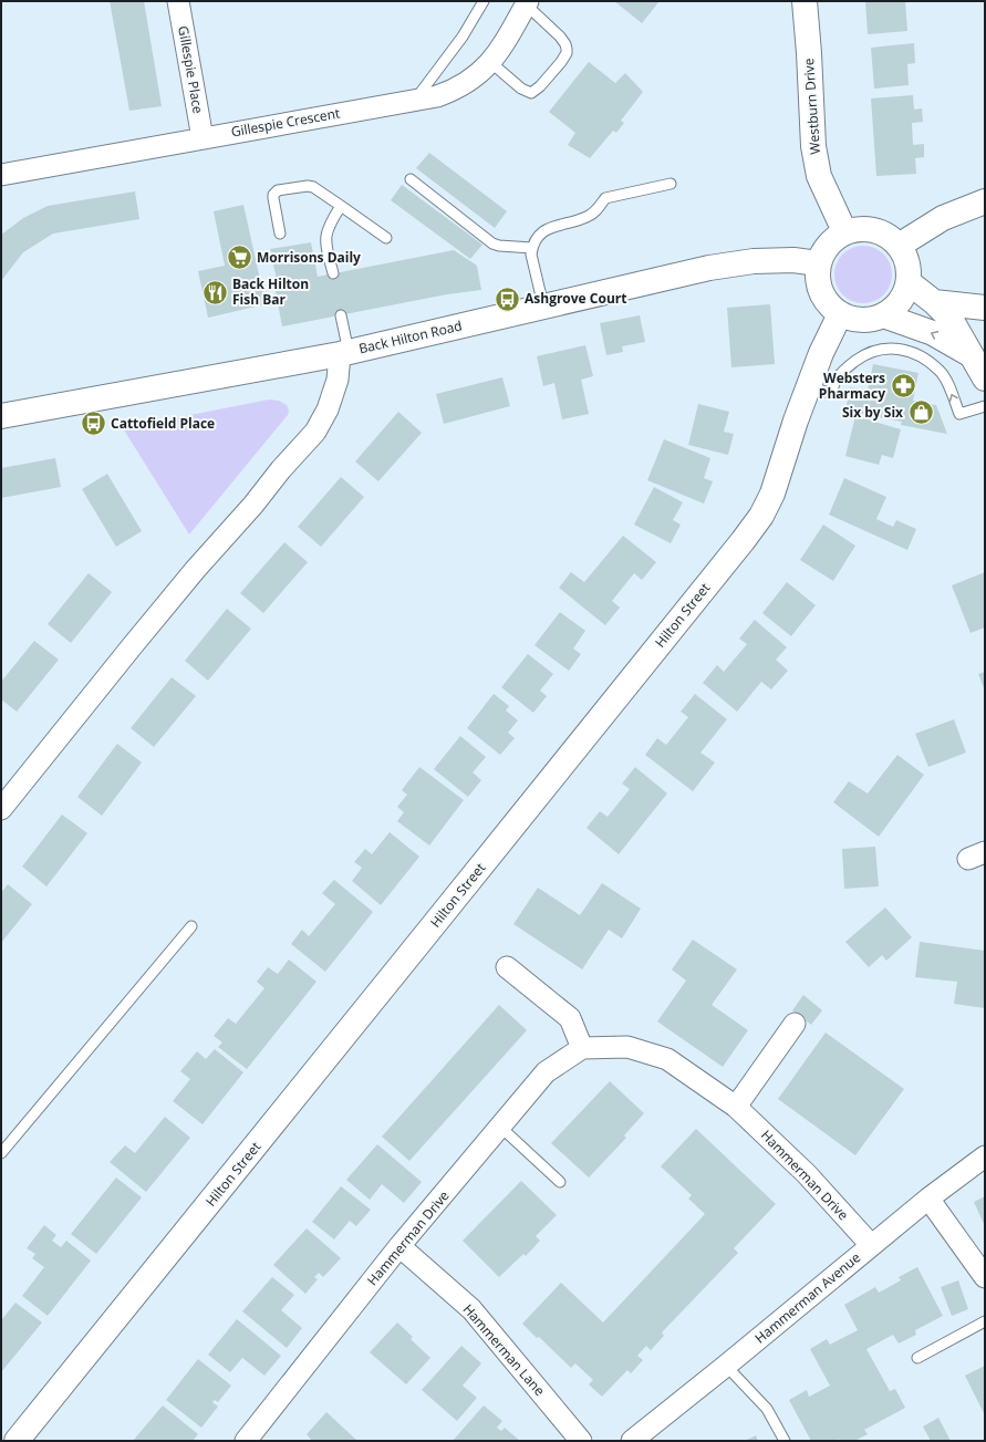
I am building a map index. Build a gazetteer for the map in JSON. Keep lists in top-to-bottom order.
{
  "streets": {
    "street": [
      "Gillespie Place",
      "Westburn Drive",
      "Gillespie Crescent",
      "Back Hilton Road",
      "Hilton Street",
      "Hammerman Drive",
      "Hammerman Avenue",
      "Hammerman Lane"
    ]
  },
  "crossings": [
    ["Gillespie Place", "Gillespie Crescent"],
    ["Westburn Drive", "Back Hilton Road"],
    ["Westburn Drive", "Hilton Street"],
    ["Back Hilton Road", "Hilton Street"],
    ["Hammerman Drive", "Hammerman Avenue"],
    ["Hammerman Drive", "Hammerman Lane"]
  ],
  "places": {
    "supermarket": ["Morrisons Daily"],
    "restaurant": ["Back Hilton Fish Bar"],
    "bus stop": ["Ashgrove Court", "Cattofield Place"],
    "pharmacy": ["Websters Pharmacy"],
    "shop": ["Six by Six"]
  }
}
